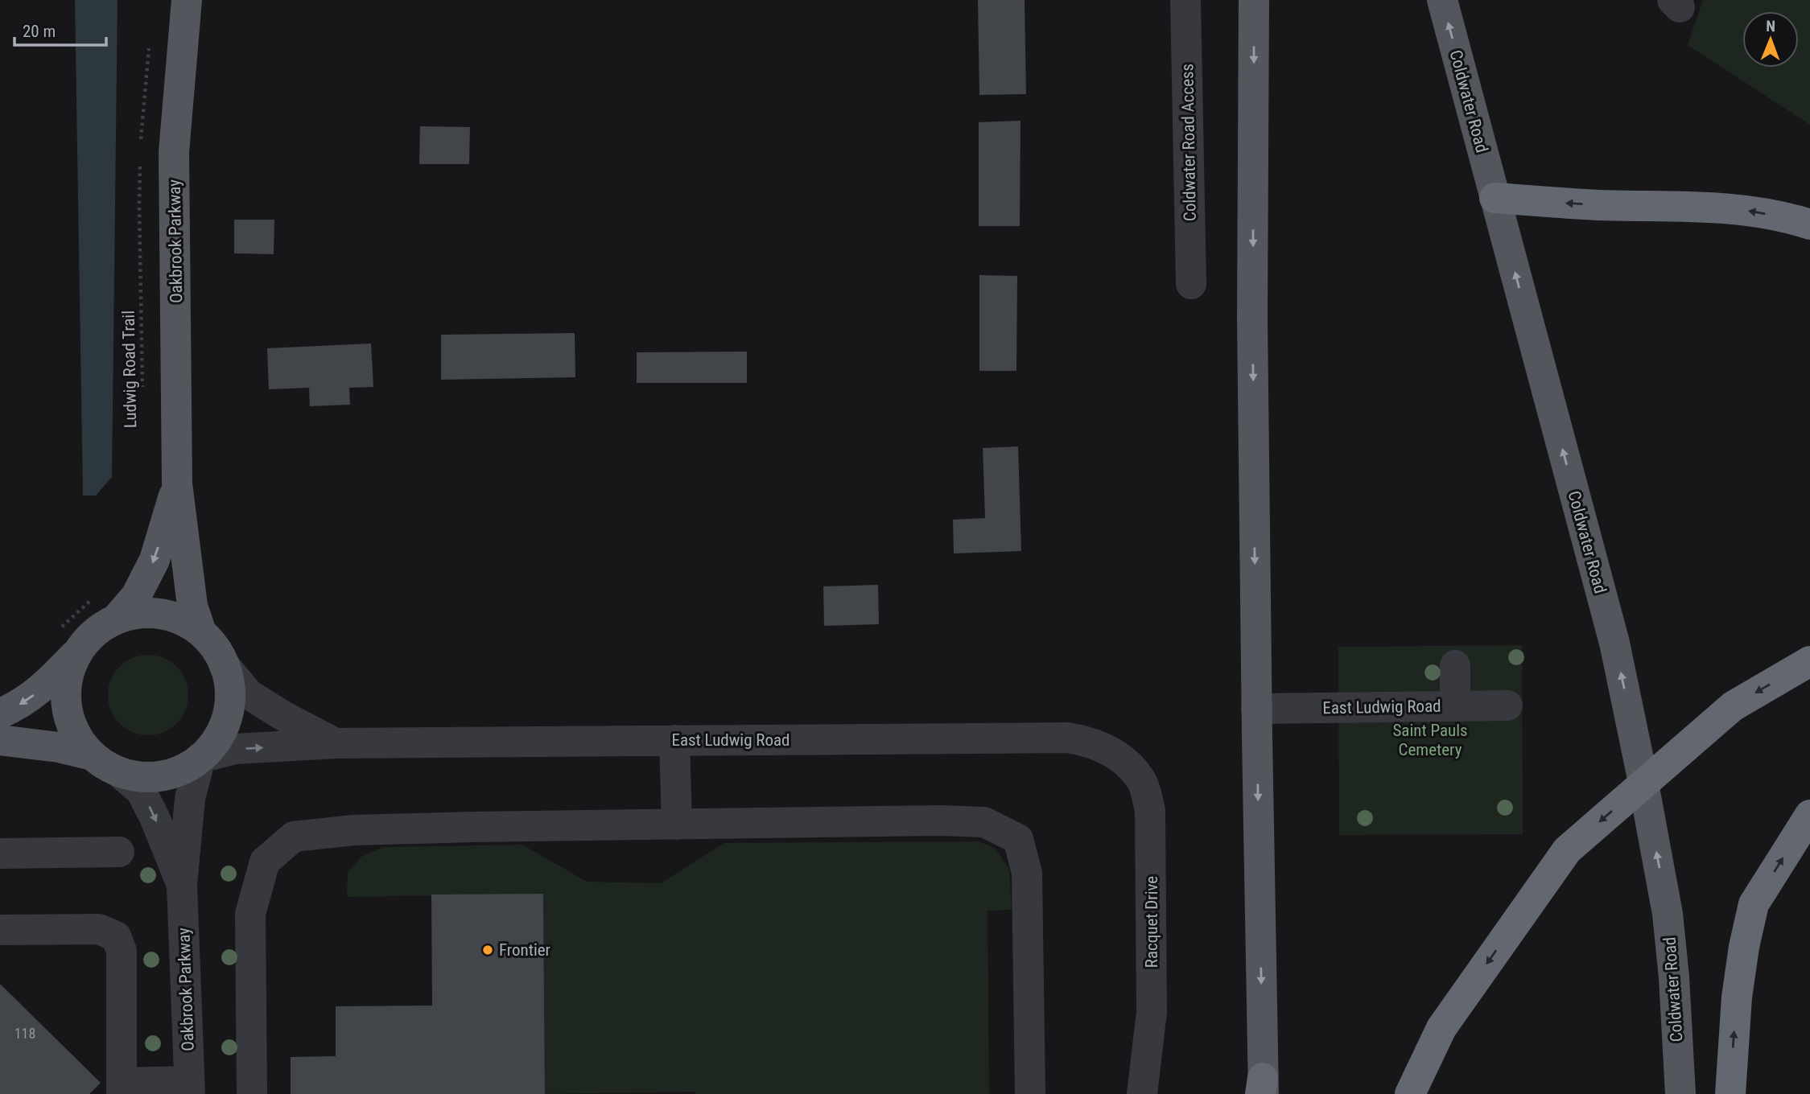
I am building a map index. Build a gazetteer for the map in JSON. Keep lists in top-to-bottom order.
{
  "streets": {
    "main road": ["Coldwater Road", "Oakbrook Parkway"],
    "street": ["Coldwater Road Access", "East Ludwig Road", "Racquet Drive"],
    "path": ["Ludwig Road Trail"]
  },
  "crossings": [
    ["Oakbrook Parkway", "East Ludwig Road"],
    ["East Ludwig Road", "Racquet Drive"]
  ],
  "one_way": ["Coldwater Road"],
  "parks": ["Saint Pauls Cemetery"],
  "places": ["Frontier"],
  "house_numbers": ["118"],
  "scale_bar": "20 m",
  "north": "top"
}
